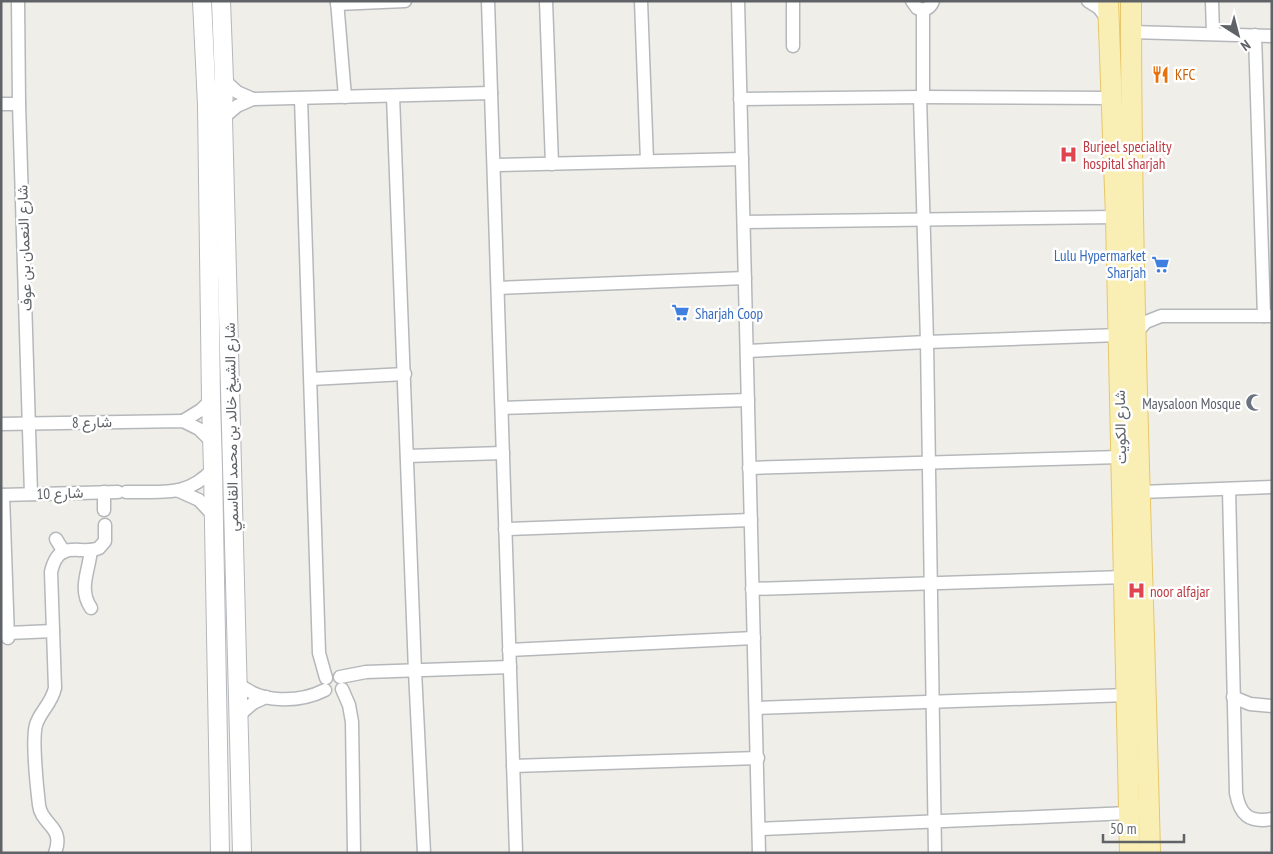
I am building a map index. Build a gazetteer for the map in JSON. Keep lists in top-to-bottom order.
{
  "streets": {
    "main road": ["شارع الكويت"],
    "street": [
      "شارع النعمان بن عوف",
      "شارع 8",
      "شارع الشيخ خالد بن محمد القاسمي",
      "شارع 10"
    ]
  },
  "crossings": [
    ["شارع النعمان بن عوف", "شارع 8"],
    ["شارع النعمان بن عوف", "شارع 10"],
    ["شارع الشيخ خالد بن محمد القاسمي", "شارع 10"]
  ],
  "places": {
    "restaurant": ["KFC"],
    "hospital": ["Burjeel speciality hospital sharjah", "noor alfajar"],
    "supermarket": ["Lulu Hypermarket Sharjah", "Sharjah Coop"],
    "mosque": ["Maysaloon Mosque"]
  },
  "scale_bar": "50 m",
  "north": "bottom right"
}
